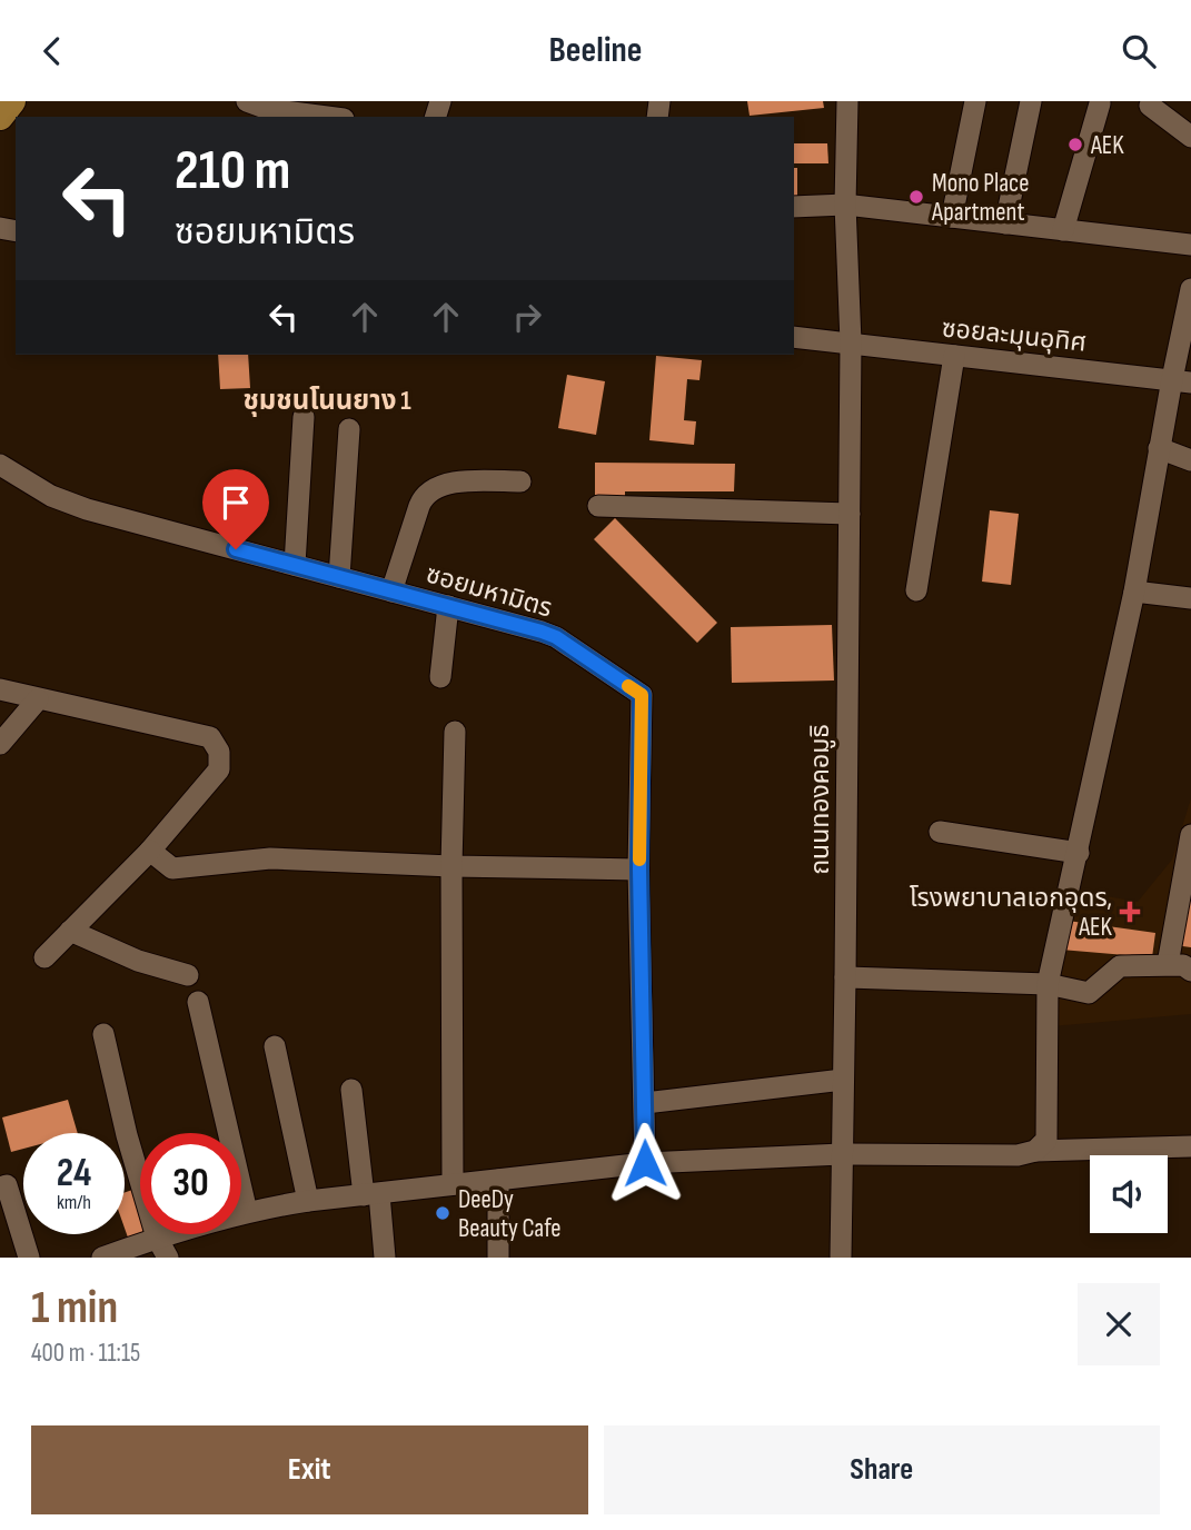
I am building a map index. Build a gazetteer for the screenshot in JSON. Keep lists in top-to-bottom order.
{
  "streets": {
    "street": ["ซอยละมุนอุทิศ", "ซอยมหามิตร", "ถนนทองคอมูธิ"]
  },
  "crossings": [
    ["ซอยละมุนอุทิศ", "ถนนทองคอมูธิ"]
  ],
  "districts": ["ชุมชนโนนยาง 1"],
  "places": {
    "other": ["AEK", "Mono Place Apartment", "DeeDy Beauty Cafe"],
    "health": ["โรงพยาบาลเอกอุดร, AEK"]
  },
  "page": {
    "header": "Beeline",
    "turn": ["210 m", "ซอยมหามิตร"],
    "speed": "24 km/h",
    "limit": "30",
    "heading": ["1 min", "400 m · 11:15"],
    "buttons": ["Exit", "Share"]
  }
}
